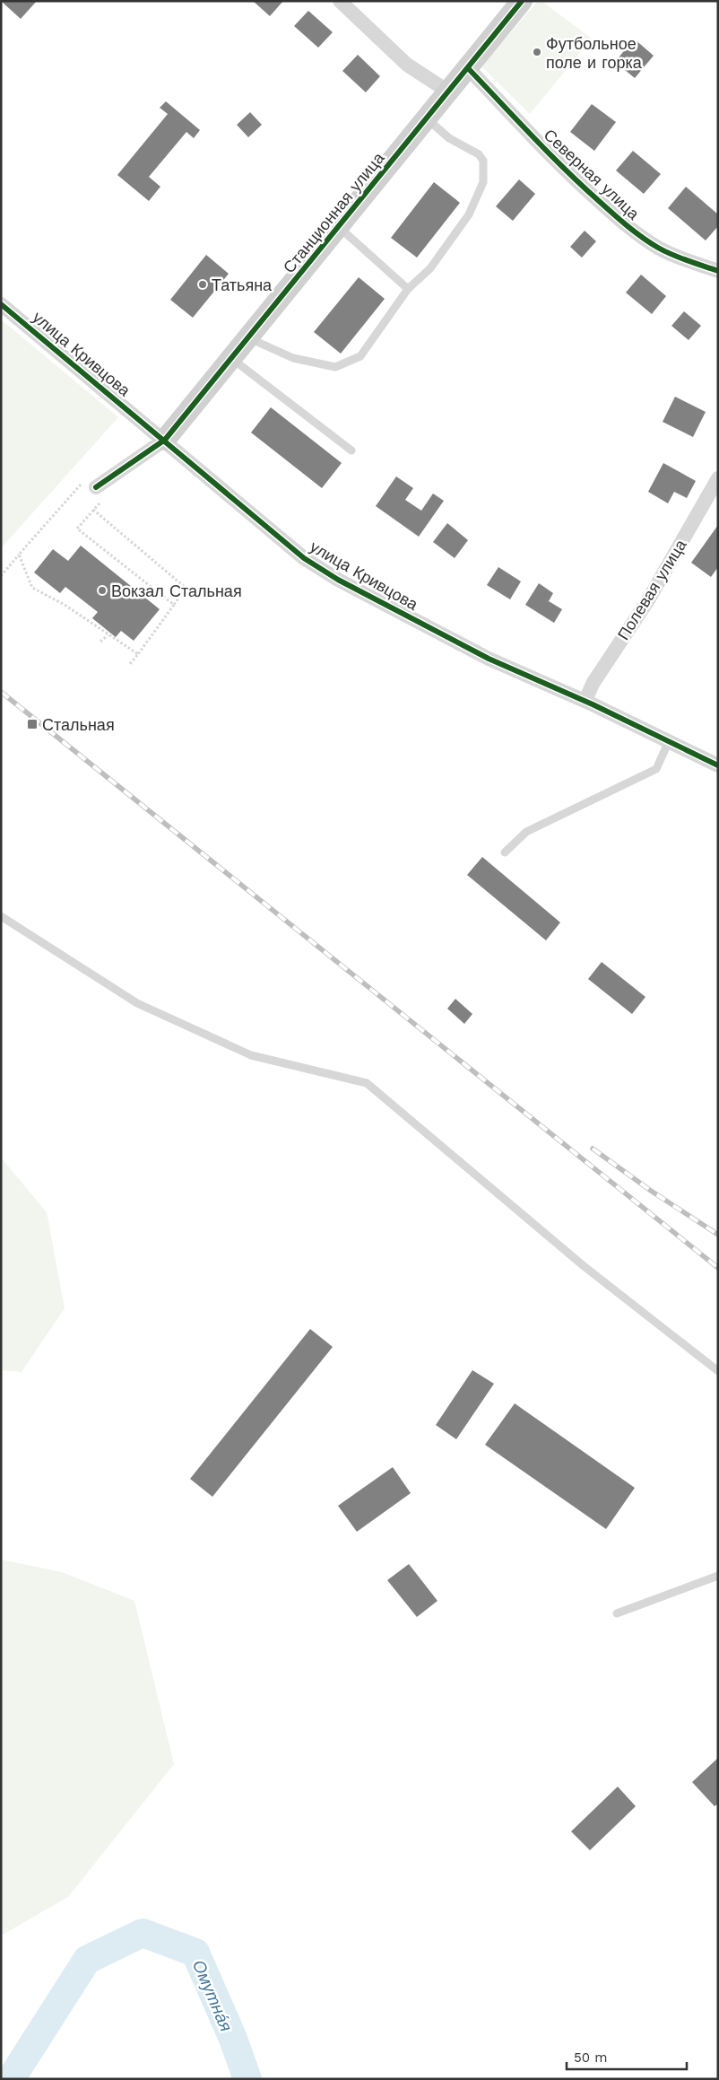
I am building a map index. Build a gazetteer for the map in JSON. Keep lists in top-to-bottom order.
{
  "streets": {
    "street": [
      "Северная улица",
      "Станционная улица",
      "улица Кривцова",
      "Полевая улица"
    ]
  },
  "crossings": [
    ["Северная улица", "Станционная улица"],
    ["Станционная улица", "улица Кривцова"],
    ["улица Кривцова", "Полевая улица"]
  ],
  "water": ["Омутна́я"],
  "places": {
    "other": ["Футбольное поле и горка", "Татьяна", "Вокзал Стальная"],
    "transit": ["Стальная"]
  },
  "scale_bar": "50 m"
}
